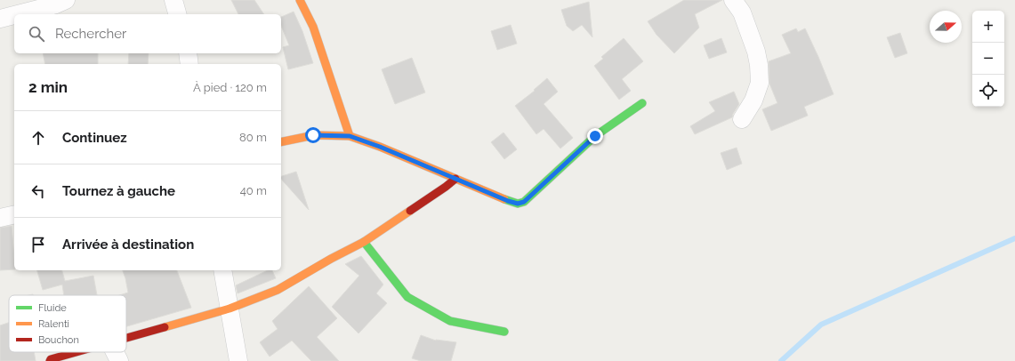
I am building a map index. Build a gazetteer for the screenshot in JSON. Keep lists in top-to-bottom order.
{
  "legend": ["Fluide", "Ralenti", "Bouchon"],
  "north": "right",
  "page": {
    "map_buttons": ["+", "−"],
    "search": "Rechercher",
    "heading": ["2 min", "À pied · 120 m"],
    "list": [
      ["Continuez", "80 m"],
      ["Tournez à gauche", "40 m"],
      "Arrivée à destination"
    ]
  }
}
